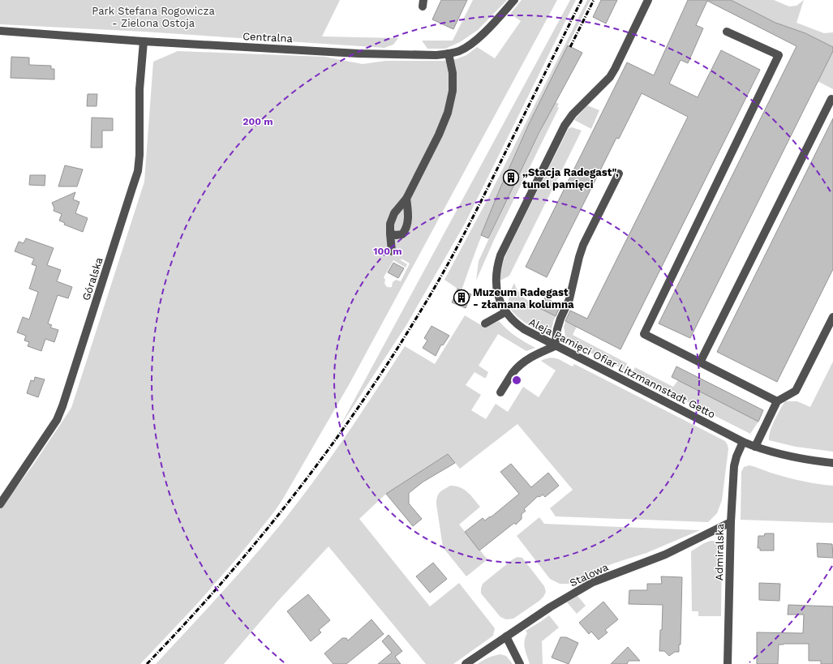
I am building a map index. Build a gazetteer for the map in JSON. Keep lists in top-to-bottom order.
{
  "streets": {
    "street": [
      "Centralna",
      "Góralska",
      "Aleja Pamięci Ofiar Litzmannstadt Getto",
      "Admiralska",
      "Stalowa"
    ]
  },
  "crossings": [
    ["Centralna", "Góralska"],
    ["Aleja Pamięci Ofiar Litzmannstadt Getto", "Admiralska"],
    ["Admiralska", "Stalowa"]
  ],
  "parks": ["Park Stefana Rogowicza - Zielona Ostoja"],
  "places": {
    "building": ["„Stacja Radegast\", tunel pamięci", "Muzeum Radegast - złamana kolumna"]
  },
  "rings": ["200 m", "100 m"]
}
